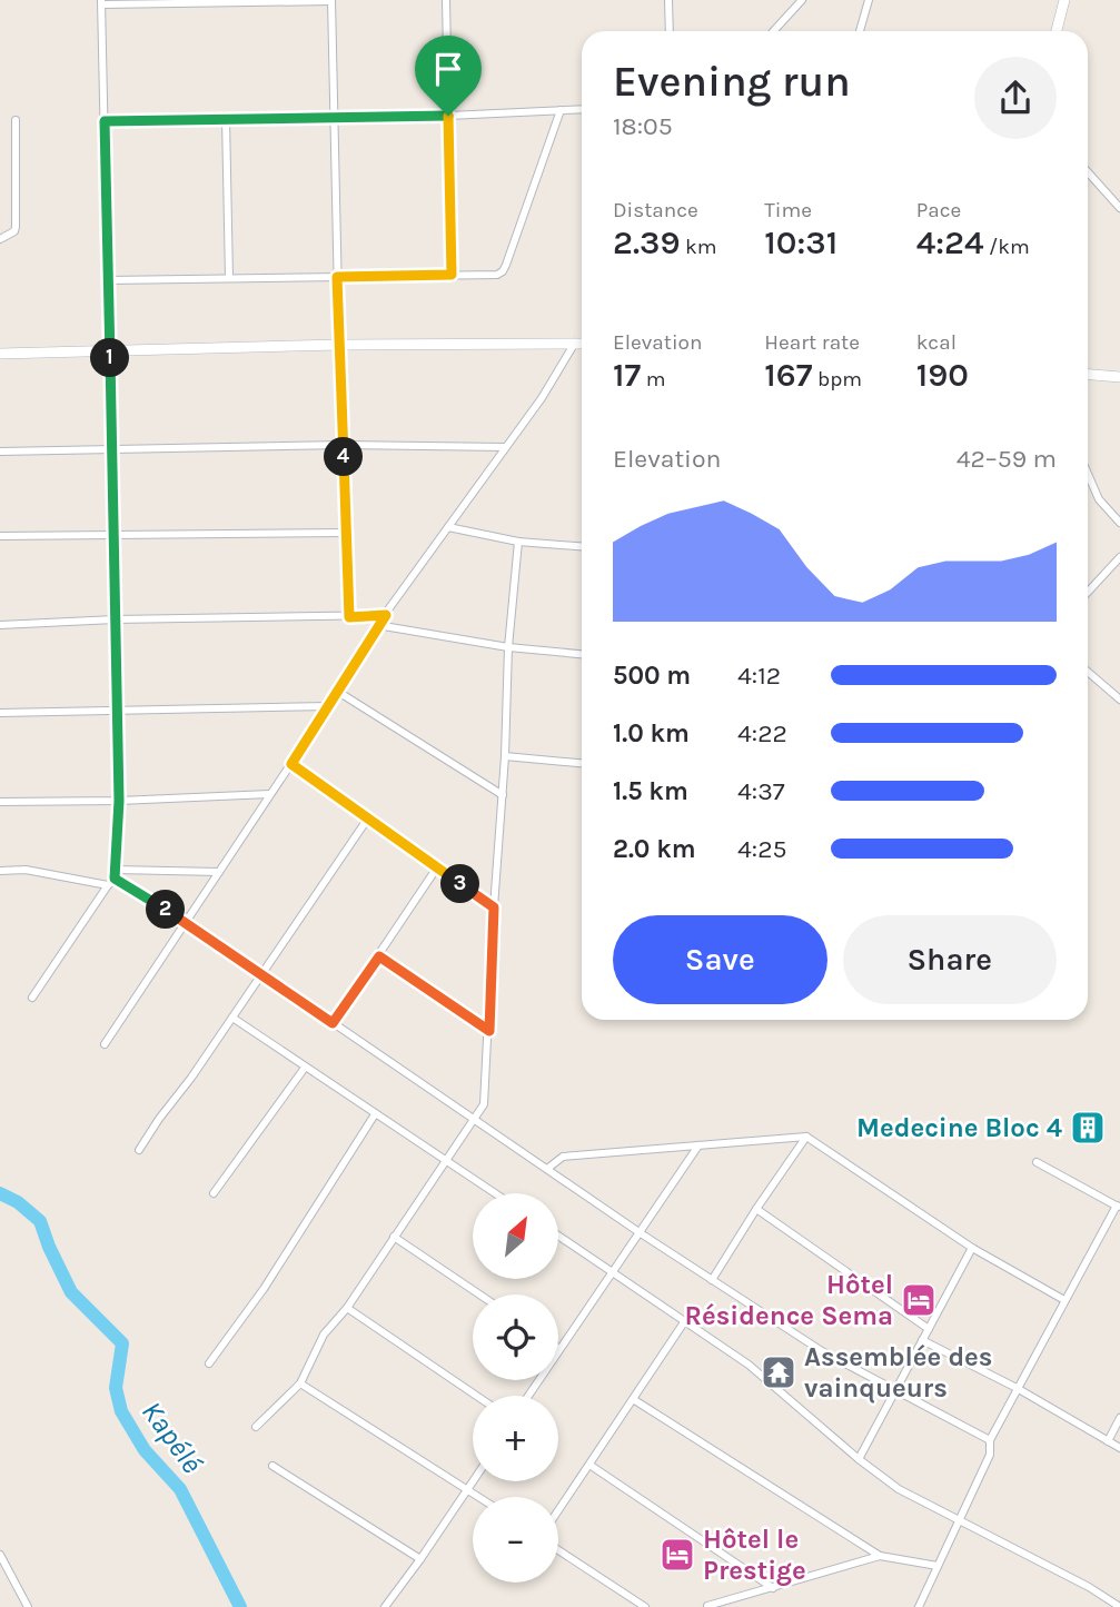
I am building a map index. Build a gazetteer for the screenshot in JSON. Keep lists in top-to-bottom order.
{
  "water": ["Kapélé"],
  "places": {
    "building": ["Medecine Bloc 4"],
    "hotel": ["Hôtel Résidence Sema", "Hôtel le Prestige"],
    "temple": ["Assemblée des vainqueurs"]
  },
  "north": "top right",
  "page": {
    "heading": ["Evening run", "18:05"],
    "stats": [
      ["Distance", "2.39 km"],
      ["Time", "10:31"],
      ["Pace", "4:24 /km"],
      ["Elevation", "17 m"],
      ["Heart rate", "167 bpm"],
      ["kcal", "190"]
    ],
    "pins": [
      "1",
      "4",
      "3",
      "2"
    ],
    "chart": ["Elevation", "42–59 m"],
    "list": [
      {
        "name": "500 m",
        "note": "4:12"
      },
      {
        "name": "1.0 km",
        "note": "4:22"
      },
      {
        "name": "1.5 km",
        "note": "4:37"
      },
      {
        "name": "2.0 km",
        "note": "4:25"
      }
    ],
    "buttons": ["Save", "Share"],
    "map_buttons": ["+", "−"]
  }
}
